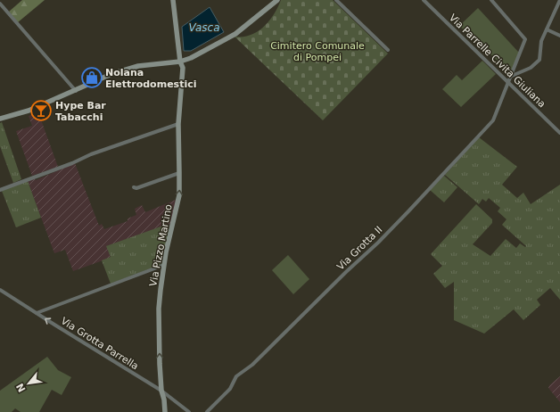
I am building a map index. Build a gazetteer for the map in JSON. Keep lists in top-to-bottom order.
{
  "streets": {
    "street": [
      "Via Parrelle Civita Giuliana",
      "Via Pizzo Martino",
      "Via Grotta II",
      "Via Grotta Parrella"
    ]
  },
  "crossings": [
    ["Via Parrelle Civita Giuliana", "Via Grotta II"],
    ["Via Pizzo Martino", "Via Grotta Parrella"]
  ],
  "one_way": ["Via Pizzo Martino", "Via Grotta Parrella"],
  "water": ["Vasca"],
  "parks": ["Cimitero Comunale di Pompei"],
  "places": {
    "shop": ["Nolana Elettrodomestici"],
    "bar": ["Hype Bar Tabacchi"]
  },
  "north": "bottom left"
}
